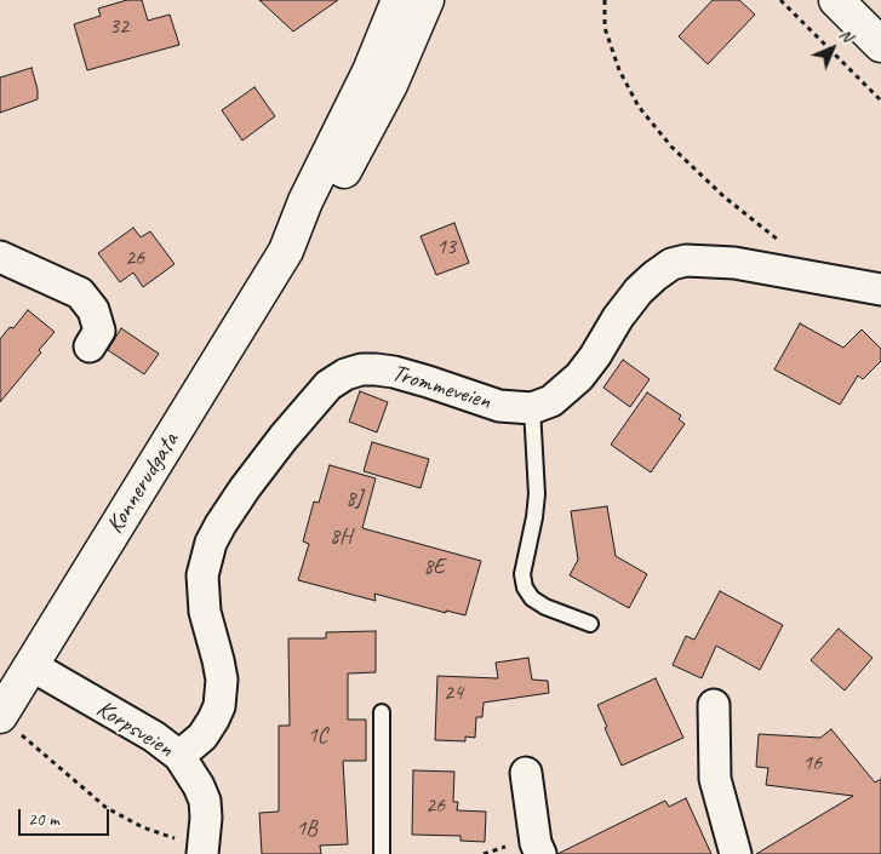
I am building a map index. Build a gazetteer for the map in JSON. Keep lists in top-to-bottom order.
{
  "streets": {
    "main road": ["Konnerudgata"],
    "street": ["Trommeveien", "Korpsveien"]
  },
  "crossings": [
    ["Trommeveien", "Korpsveien"],
    ["Konnerudgata", "Korpsveien"]
  ],
  "house_numbers": [
    "32",
    "13",
    "26",
    "8J",
    "8H",
    "8E",
    "24",
    "1C",
    "16",
    "26",
    "1B"
  ],
  "scale_bar": "20 m",
  "north": "top right"
}
